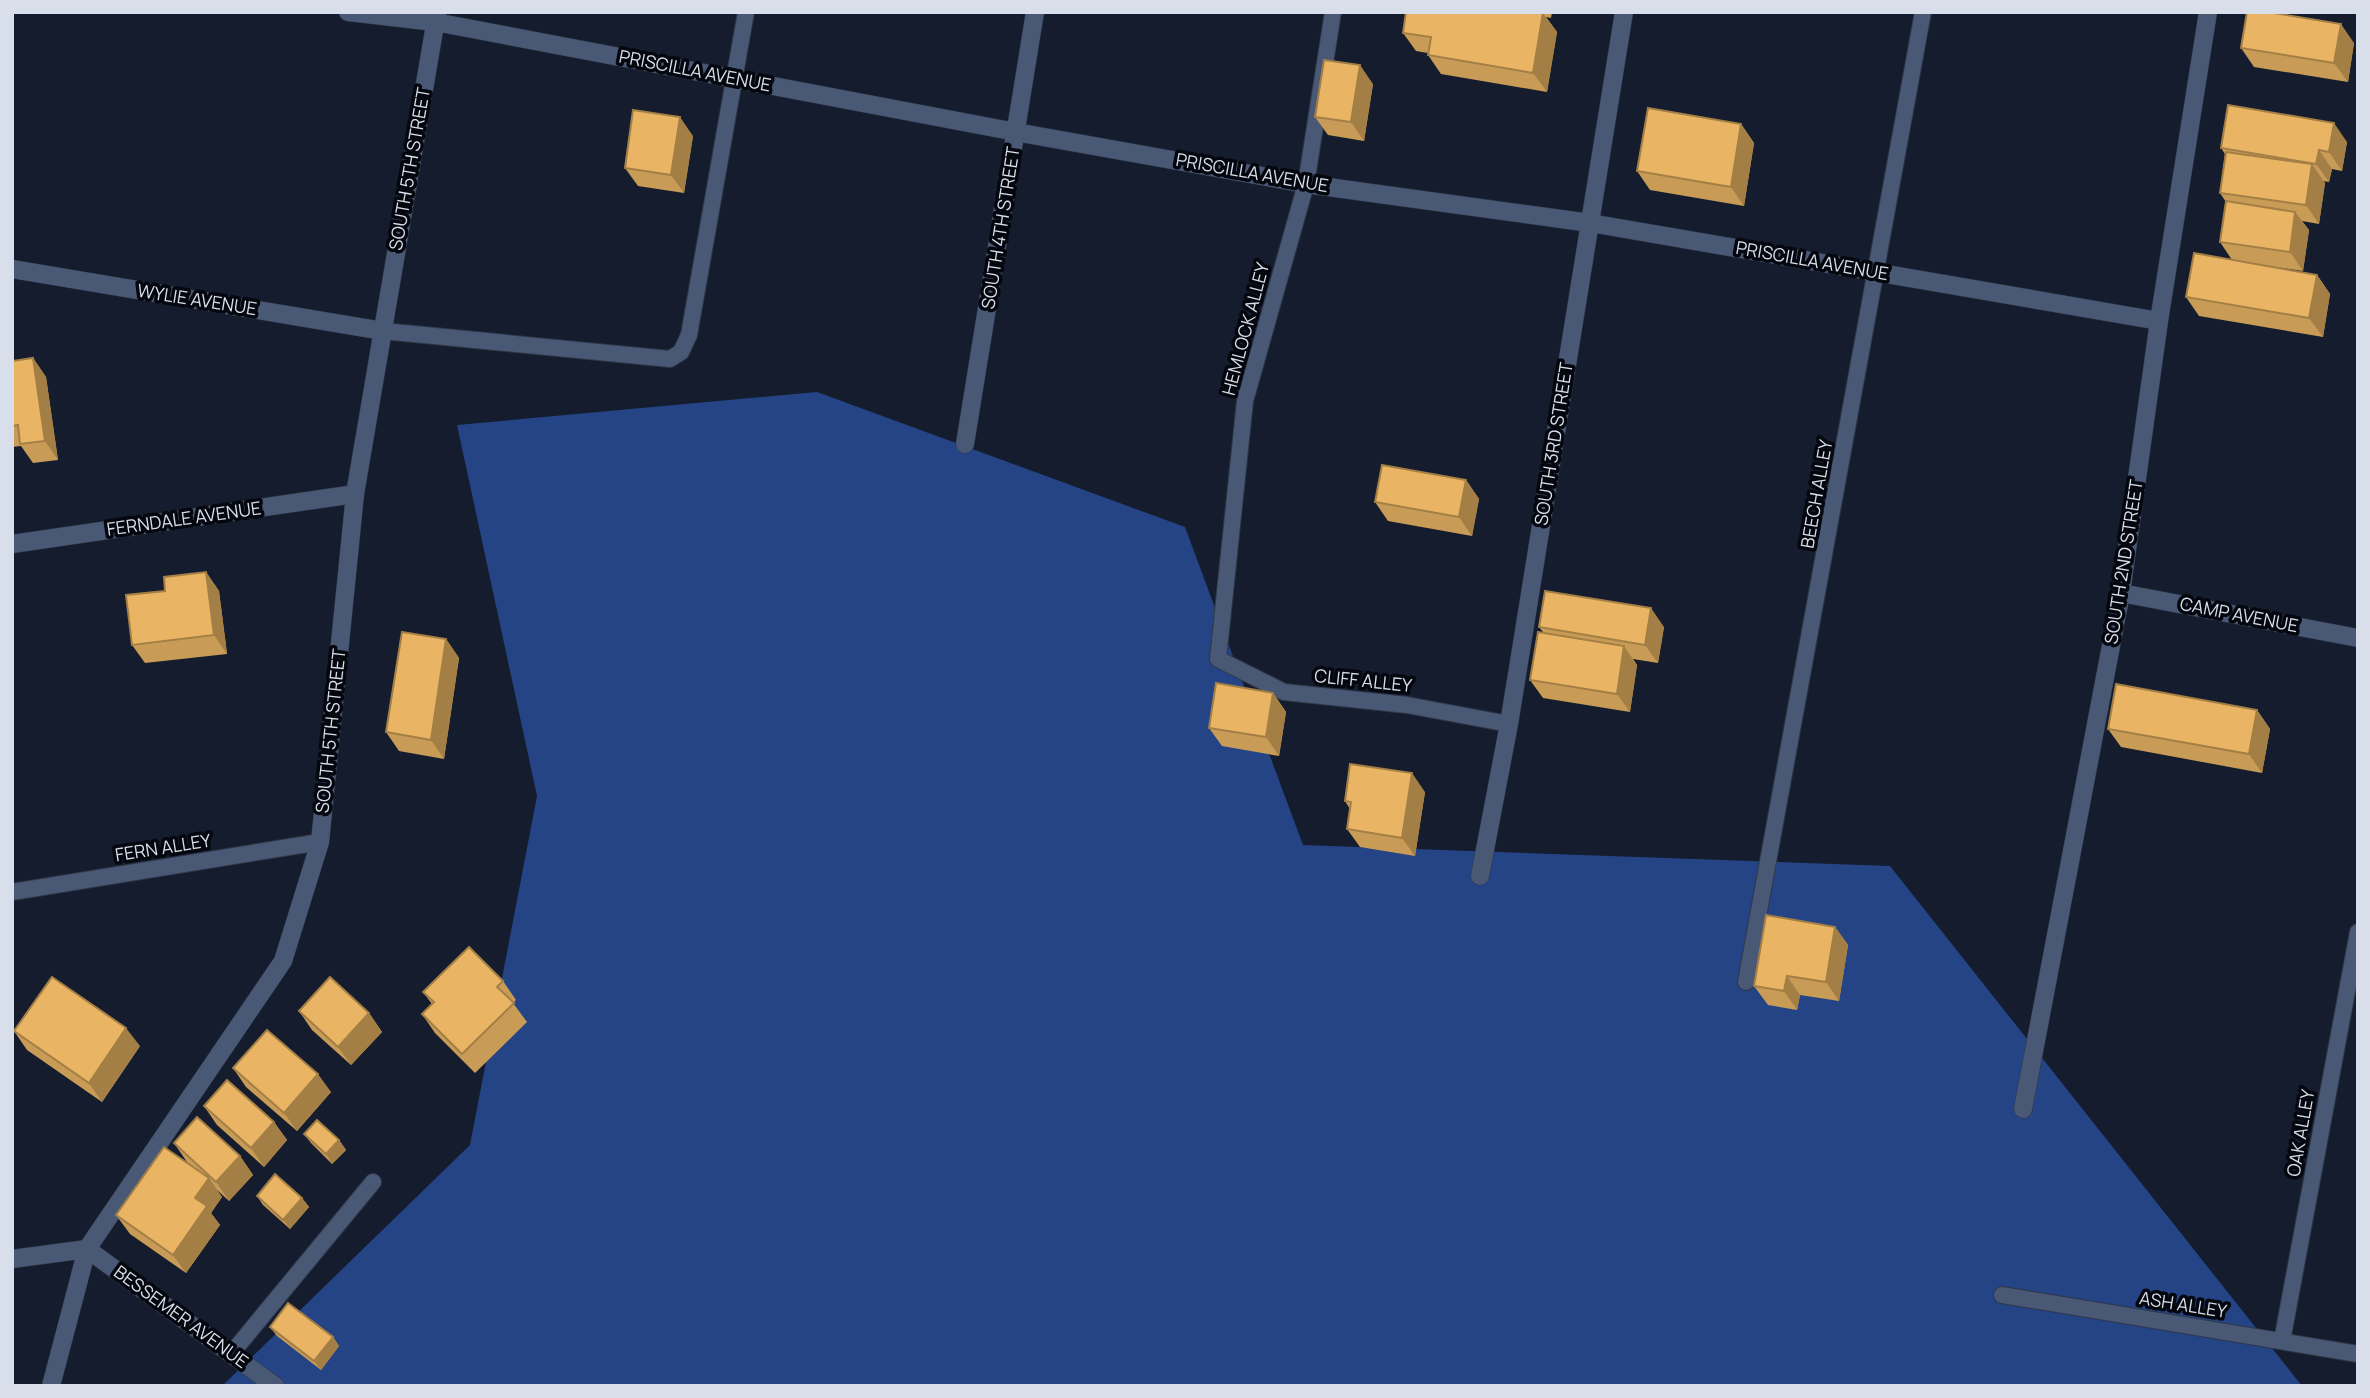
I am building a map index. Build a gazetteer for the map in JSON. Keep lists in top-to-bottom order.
{
  "streets": {
    "street": [
      "PRISCILLA AVENUE",
      "SOUTH 5TH STREET",
      "SOUTH 4TH STREET",
      "WYLIE AVENUE",
      "SOUTH 3RD STREET",
      "FERNDALE AVENUE",
      "SOUTH 2ND STREET",
      "CAMP AVENUE",
      "BESSEMER AVENUE"
    ],
    "lane": [
      "HEMLOCK ALLEY",
      "BEECH ALLEY",
      "CLIFF ALLEY",
      "FERN ALLEY",
      "OAK ALLEY",
      "ASH ALLEY"
    ]
  },
  "crossings": [
    ["PRISCILLA AVENUE", "SOUTH 5TH STREET"],
    ["PRISCILLA AVENUE", "SOUTH 4TH STREET"],
    ["PRISCILLA AVENUE", "HEMLOCK ALLEY"],
    ["PRISCILLA AVENUE", "SOUTH 3RD STREET"],
    ["PRISCILLA AVENUE", "BEECH ALLEY"],
    ["PRISCILLA AVENUE", "SOUTH 2ND STREET"],
    ["SOUTH 5TH STREET", "WYLIE AVENUE"],
    ["SOUTH 5TH STREET", "FERNDALE AVENUE"],
    ["SOUTH 5TH STREET", "FERN ALLEY"],
    ["SOUTH 5TH STREET", "BESSEMER AVENUE"],
    ["HEMLOCK ALLEY", "CLIFF ALLEY"],
    ["SOUTH 3RD STREET", "CLIFF ALLEY"],
    ["SOUTH 2ND STREET", "CAMP AVENUE"],
    ["OAK ALLEY", "ASH ALLEY"]
  ]
}
